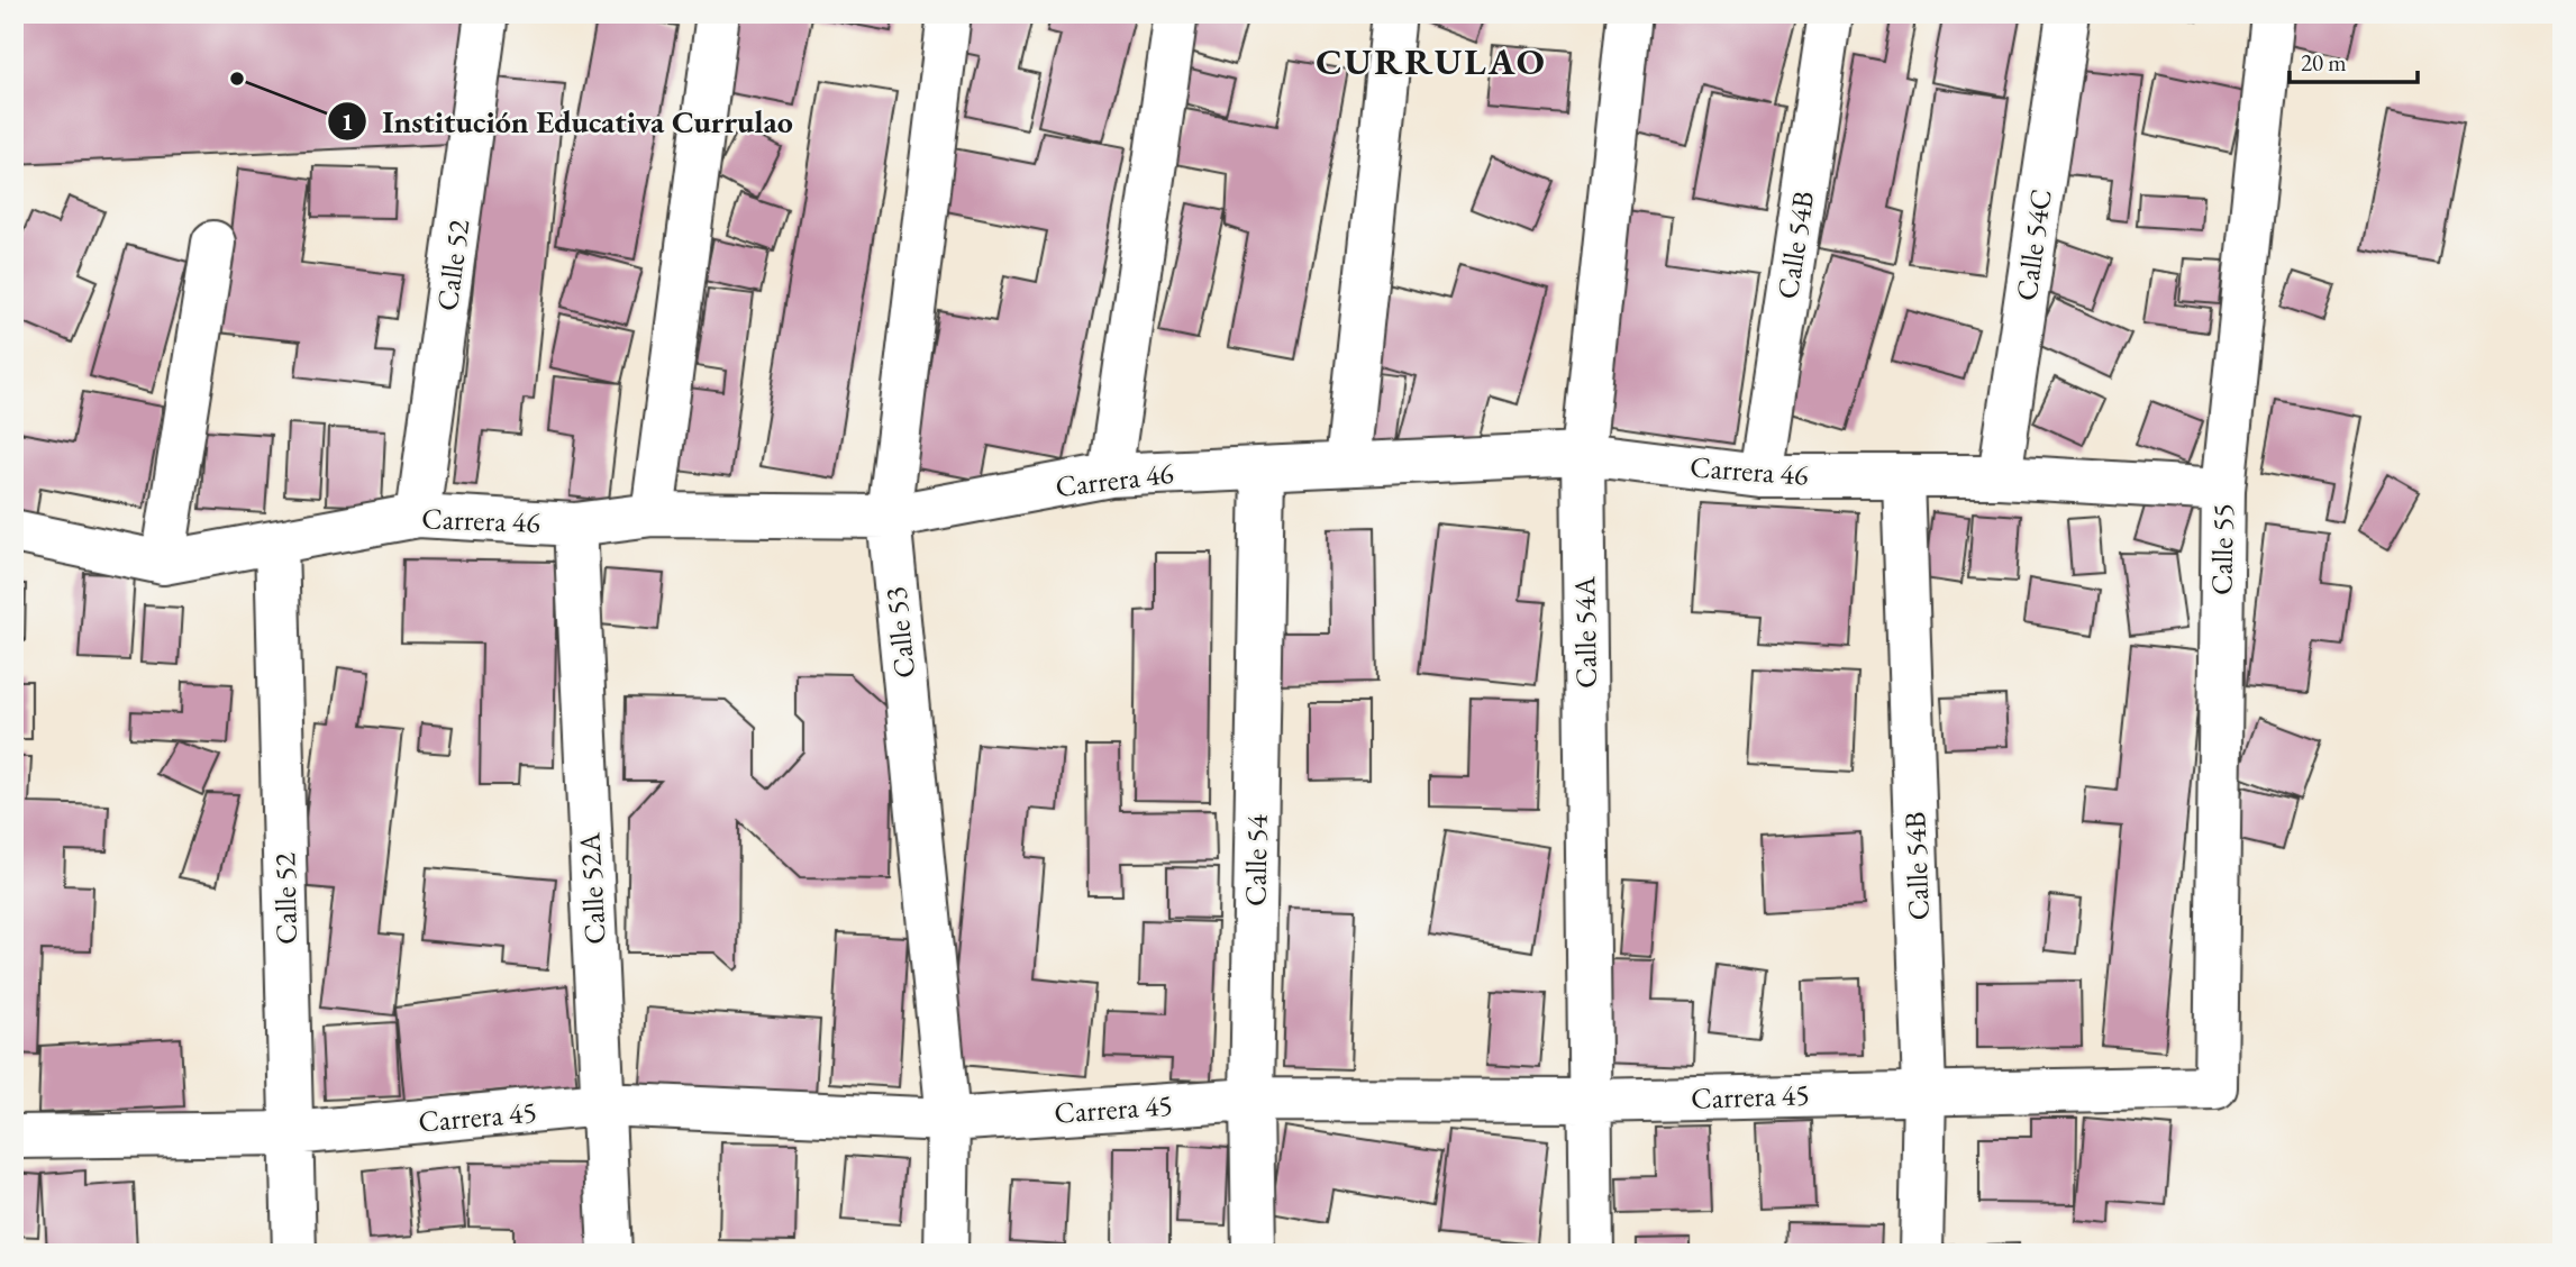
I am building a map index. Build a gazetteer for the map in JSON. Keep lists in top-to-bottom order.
{
  "streets": {
    "street": [
      "Calle 54B",
      "Calle 54C",
      "Calle 52",
      "Carrera 46",
      "Calle 55",
      "Calle 53",
      "Calle 54A",
      "Calle 54",
      "Calle 52A",
      "Carrera 45"
    ]
  },
  "crossings": [
    ["Calle 54B", "Carrera 46"],
    ["Calle 54B", "Carrera 45"],
    ["Calle 54C", "Carrera 46"],
    ["Calle 52", "Carrera 46"],
    ["Calle 52", "Carrera 45"],
    ["Carrera 46", "Calle 55"],
    ["Carrera 46", "Calle 53"],
    ["Carrera 46", "Calle 54A"],
    ["Carrera 46", "Calle 54"],
    ["Carrera 46", "Calle 52A"],
    ["Calle 55", "Carrera 45"],
    ["Calle 53", "Carrera 45"],
    ["Calle 54A", "Carrera 45"],
    ["Calle 54", "Carrera 45"],
    ["Calle 52A", "Carrera 45"]
  ],
  "districts": ["CURRULAO"],
  "places": ["Institución Educativa Currulao"],
  "scale_bar": "20 m"
}
